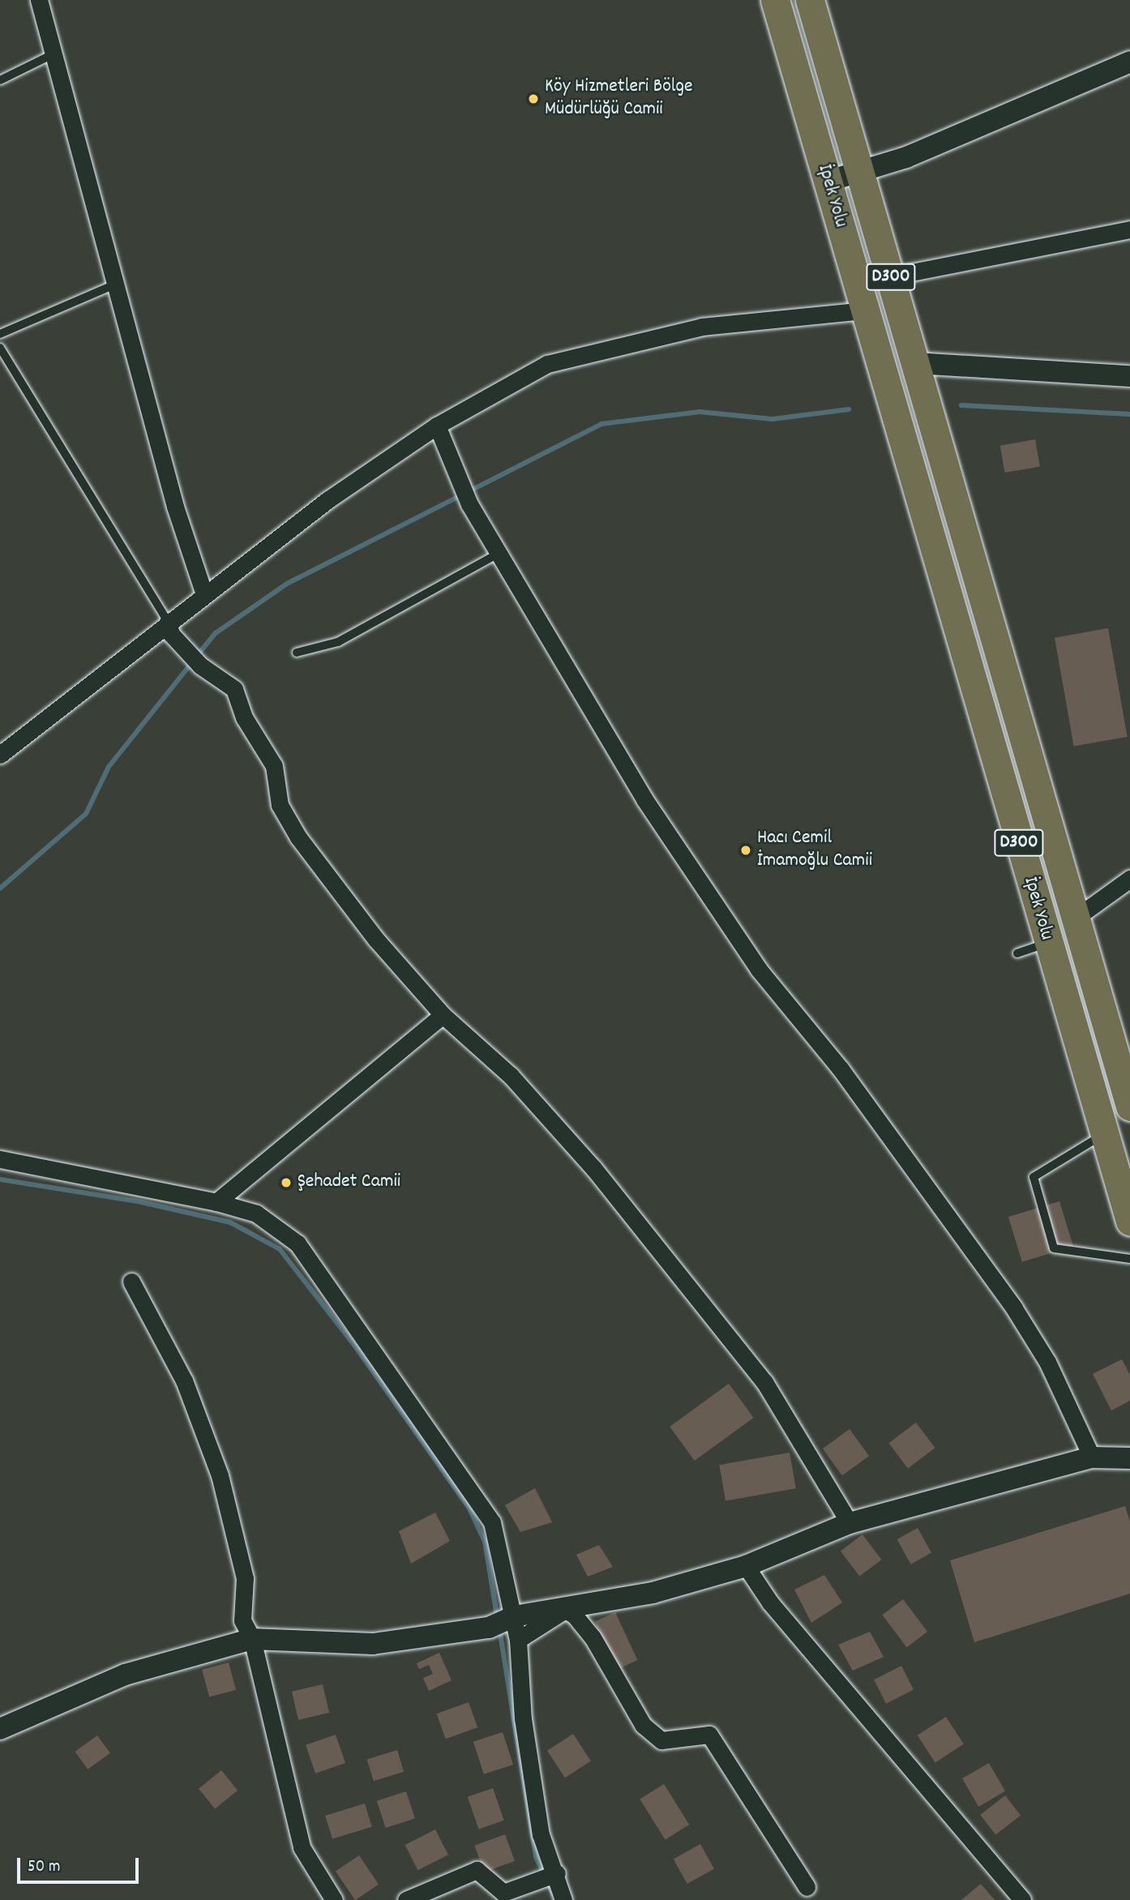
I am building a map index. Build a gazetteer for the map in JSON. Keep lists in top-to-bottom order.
{
  "streets": {
    "highway": ["İpek Yolu", "D300"]
  },
  "places": ["Köy Hizmetleri Bölge Müdürlüğü Camii", "Hacı Cemil İmamoğlu Camii", "Şehadet Camii"],
  "scale_bar": "50 m"
}
